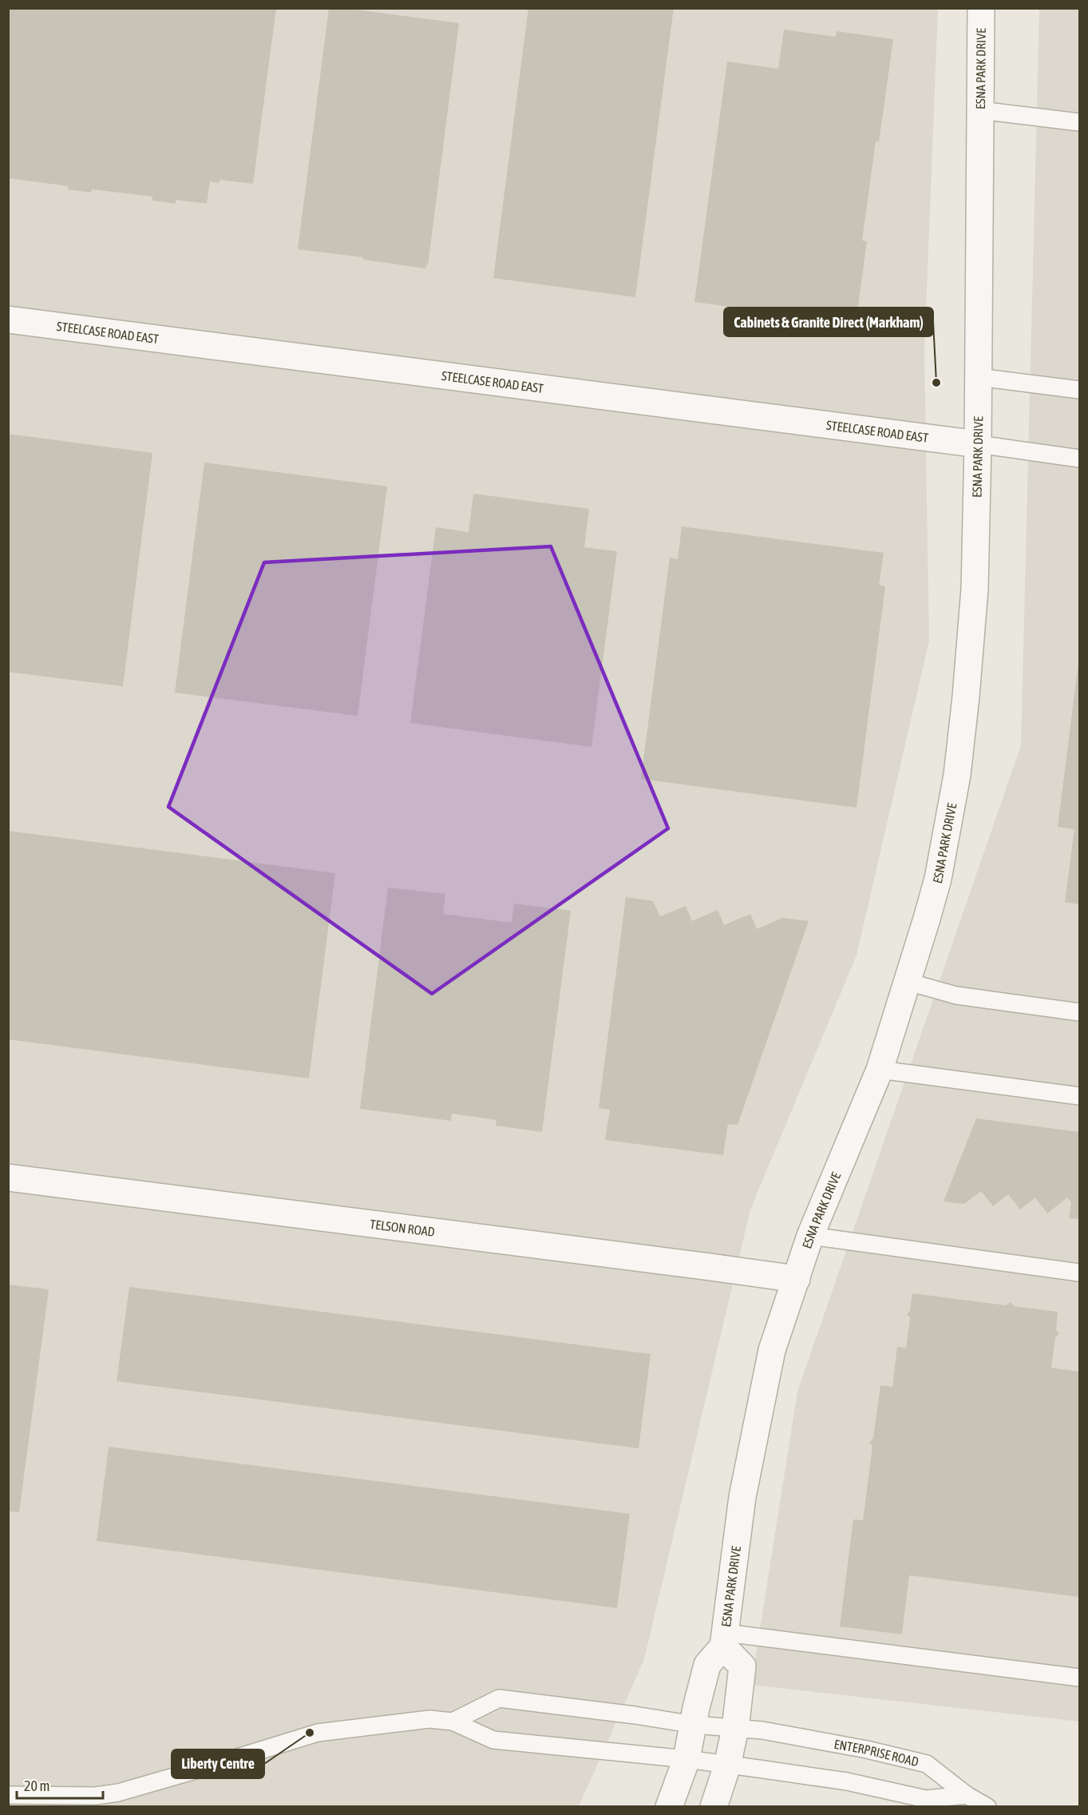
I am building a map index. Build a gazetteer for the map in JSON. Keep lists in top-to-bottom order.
{
  "streets": {
    "street": ["ESNA PARK DRIVE", "STEELCASE ROAD EAST", "TELSON ROAD"],
    "lane": ["ENTERPRISE ROAD"]
  },
  "crossings": [
    ["ESNA PARK DRIVE", "STEELCASE ROAD EAST"],
    ["ESNA PARK DRIVE", "TELSON ROAD"]
  ],
  "places": ["Cabinets & Granite Direct (Markham)", "Liberty Centre"],
  "scale_bar": "20 m"
}
